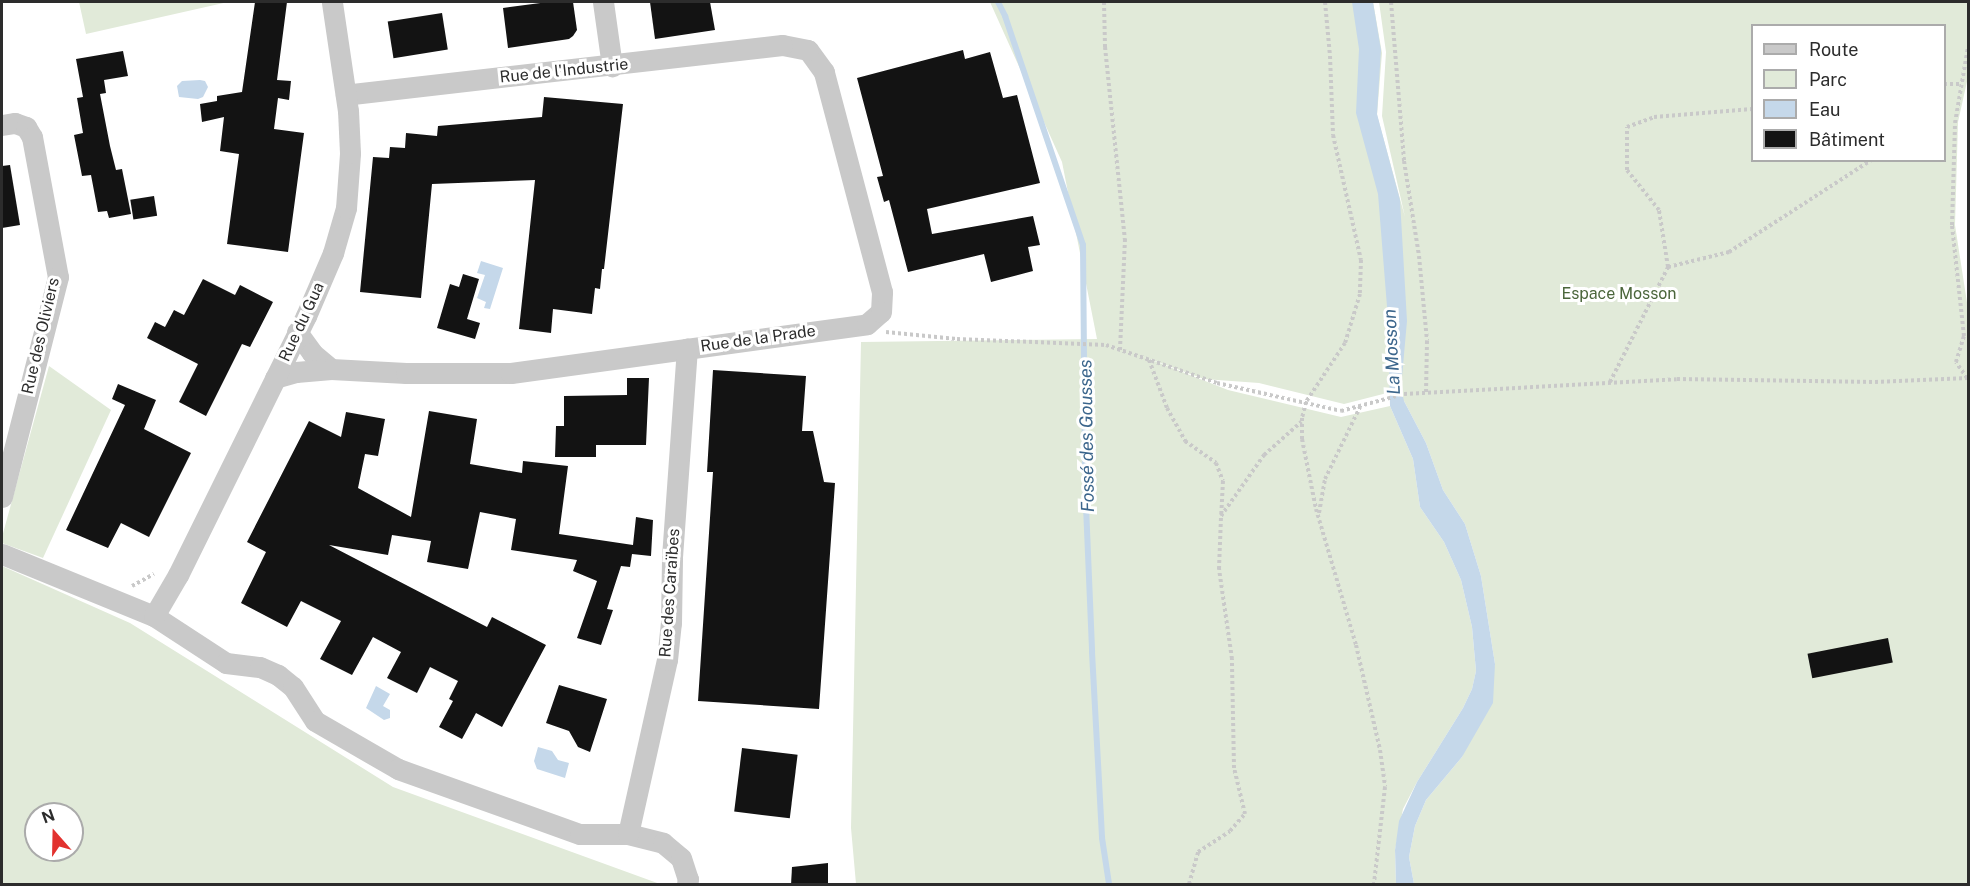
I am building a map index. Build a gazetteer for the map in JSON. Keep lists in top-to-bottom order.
{
  "streets": {
    "street": [
      "Rue de l'Industrie",
      "Rue du Gua",
      "Rue des Oliviers",
      "Rue de la Prade",
      "Rue des Caraïbes"
    ]
  },
  "crossings": [
    ["Rue de l'Industrie", "Rue du Gua"],
    ["Rue de l'Industrie", "Rue de la Prade"],
    ["Rue du Gua", "Rue de la Prade"],
    ["Rue de la Prade", "Rue des Caraïbes"]
  ],
  "water": ["La Mosson", "Fossé des Gousses"],
  "parks": ["Espace Mosson"],
  "legend": [
    "Route",
    "Parc",
    "Eau",
    "Bâtiment"
  ],
  "north": "top"
}
